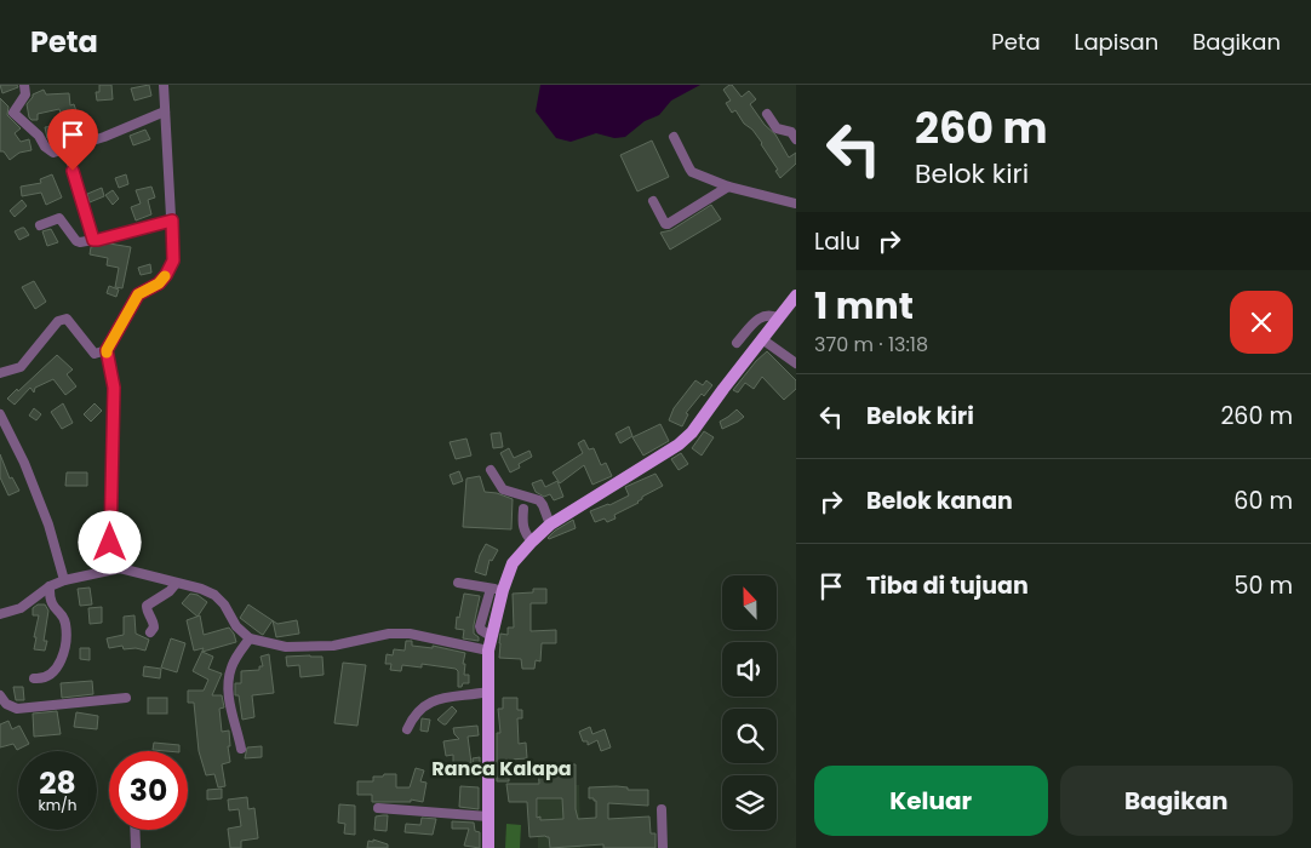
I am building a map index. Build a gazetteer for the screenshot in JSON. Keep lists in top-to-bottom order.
{
  "districts": ["Ranca Kalapa"],
  "north": "top",
  "page": {
    "header": "Peta",
    "nav": ["Peta", "Lapisan", "Bagikan"],
    "turn": ["260 m", "Belok kiri"],
    "then": "Lalu",
    "heading": ["1 mnt", "370 m · 13:18"],
    "list": [
      {
        "name": "Belok kiri",
        "value": "260 m"
      },
      {
        "name": "Belok kanan",
        "value": "60 m"
      },
      {
        "name": "Tiba di tujuan",
        "value": "50 m"
      }
    ],
    "speed": "28 km/h",
    "limit": "30",
    "buttons": ["Keluar", "Bagikan"]
  }
}
